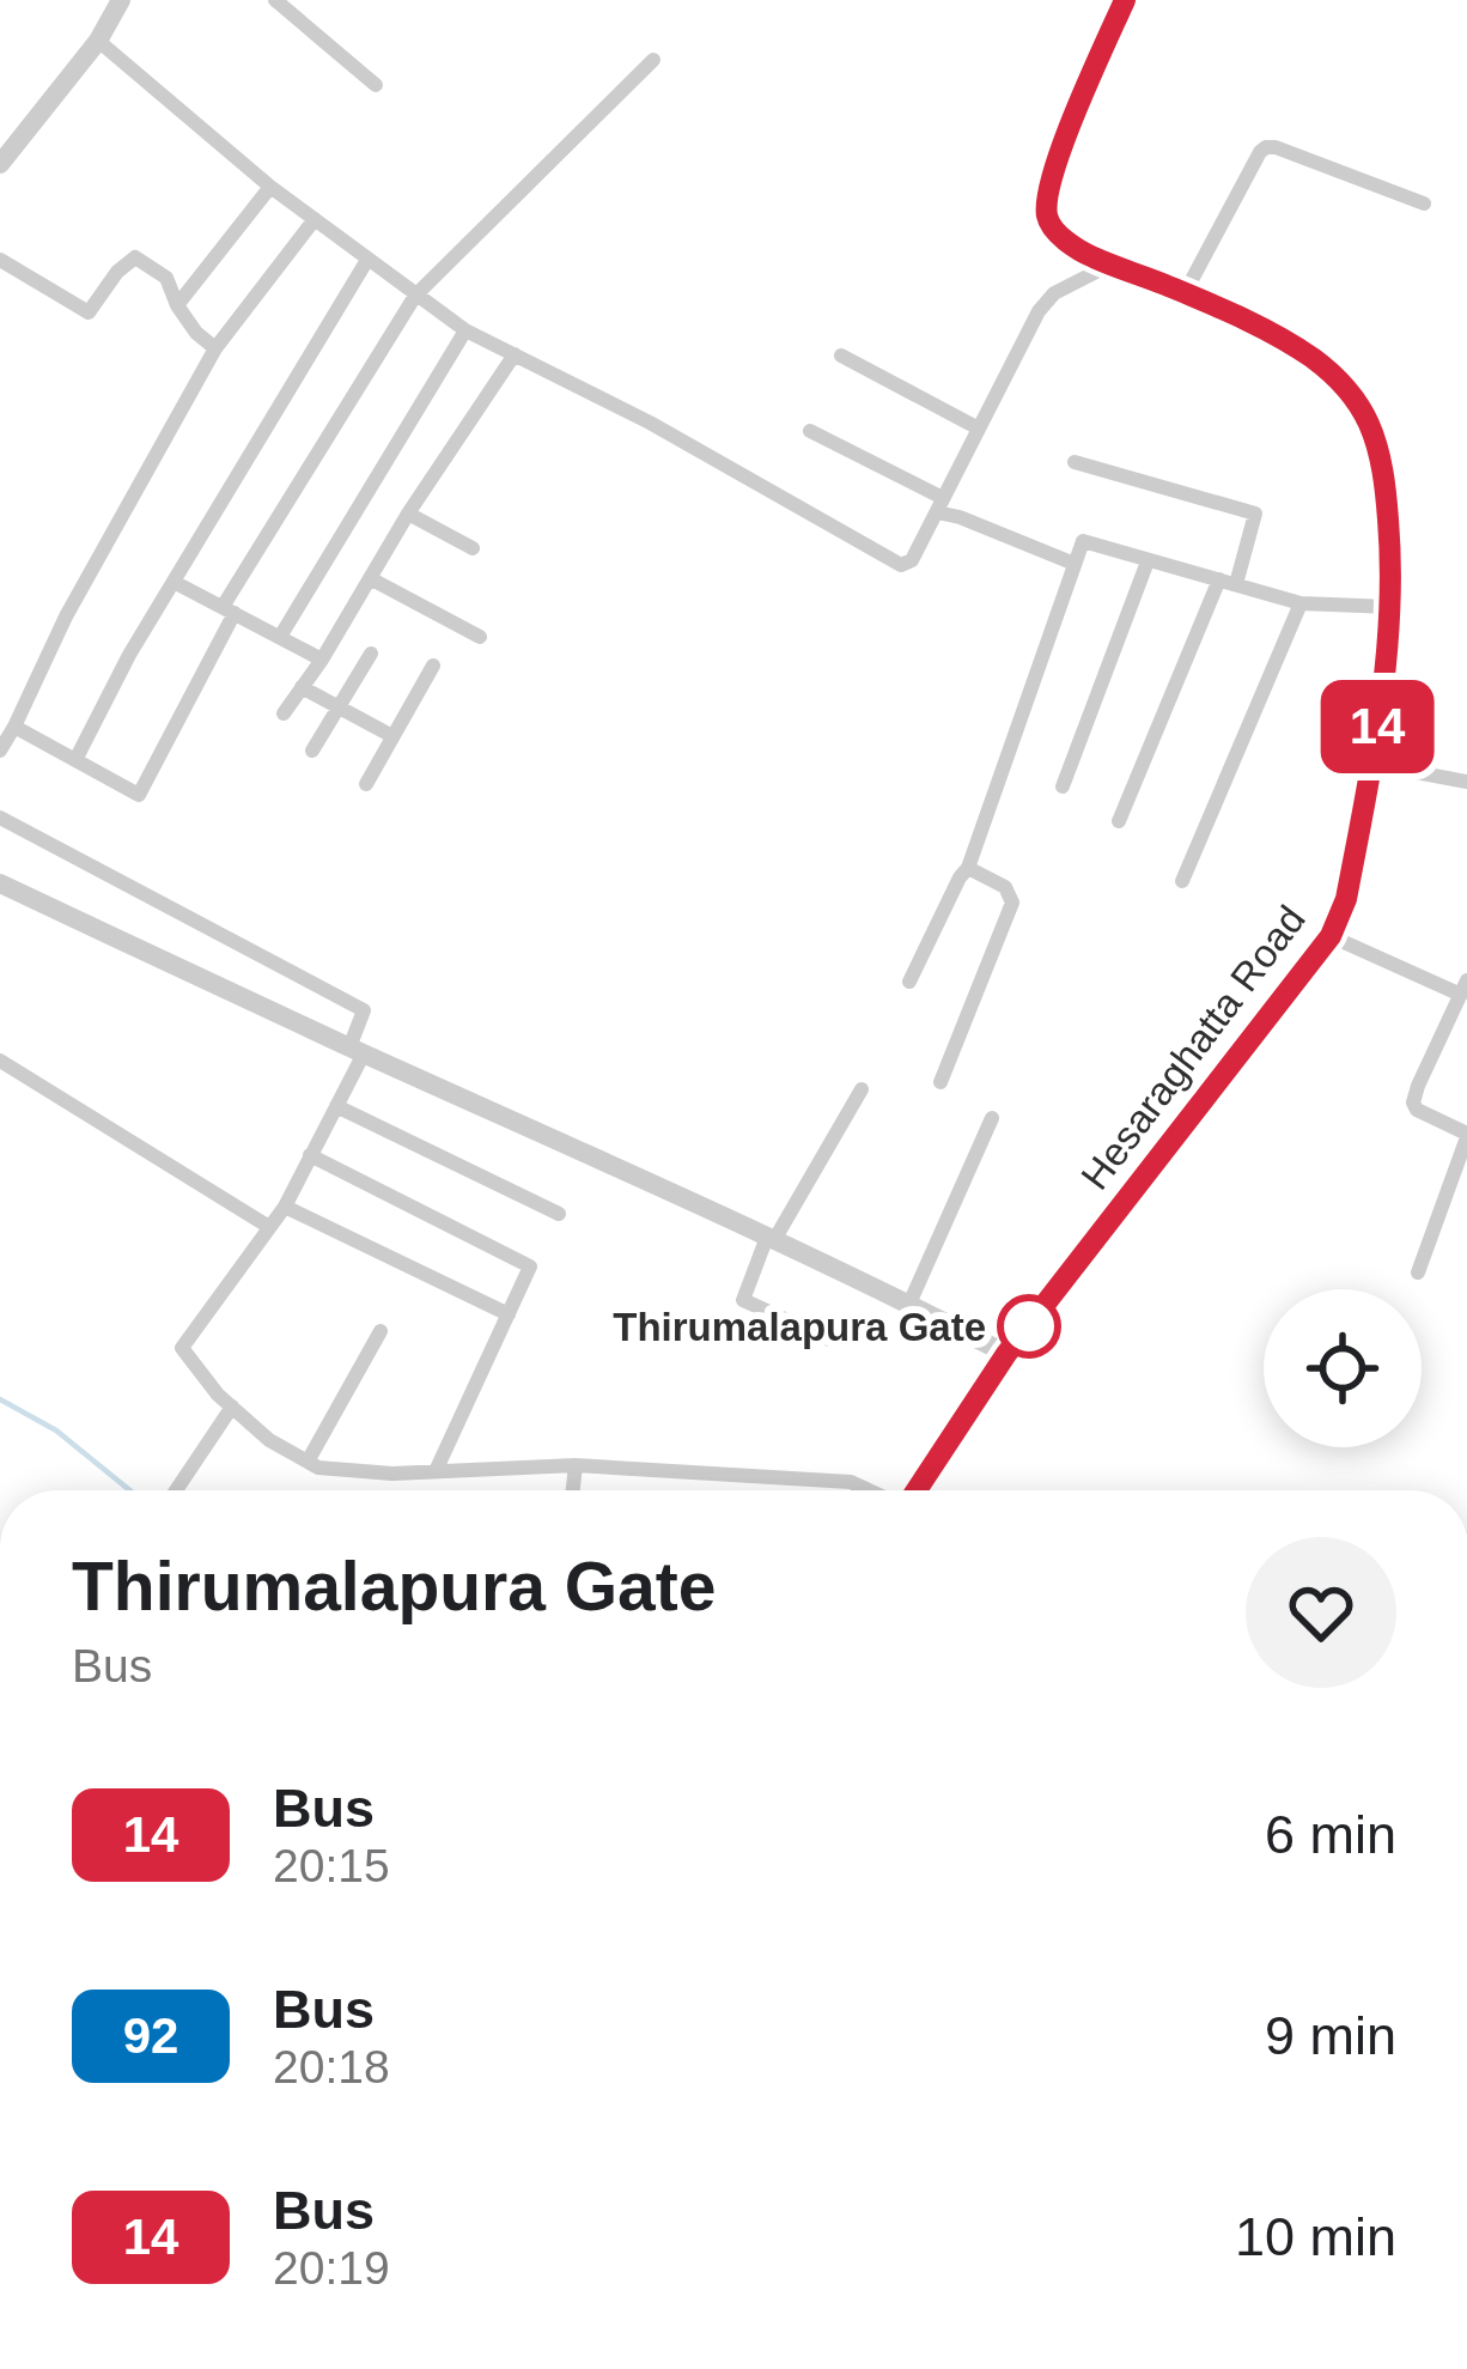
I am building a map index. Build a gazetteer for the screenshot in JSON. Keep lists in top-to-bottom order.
{
  "streets": {
    "main road": ["Hesaraghatta Road"]
  },
  "places": ["Thirumalapura Gate"],
  "lines": ["bus line 14"],
  "page": {
    "on_map": "14",
    "heading": ["Thirumalapura Gate", "Bus"],
    "list": [
      {
        "mark": "14",
        "name": "Bus",
        "note": "20:15",
        "value": "6 min"
      },
      {
        "mark": "92",
        "name": "Bus",
        "note": "20:18",
        "value": "9 min"
      },
      {
        "mark": "14",
        "name": "Bus",
        "note": "20:19",
        "value": "10 min"
      }
    ]
  }
}
